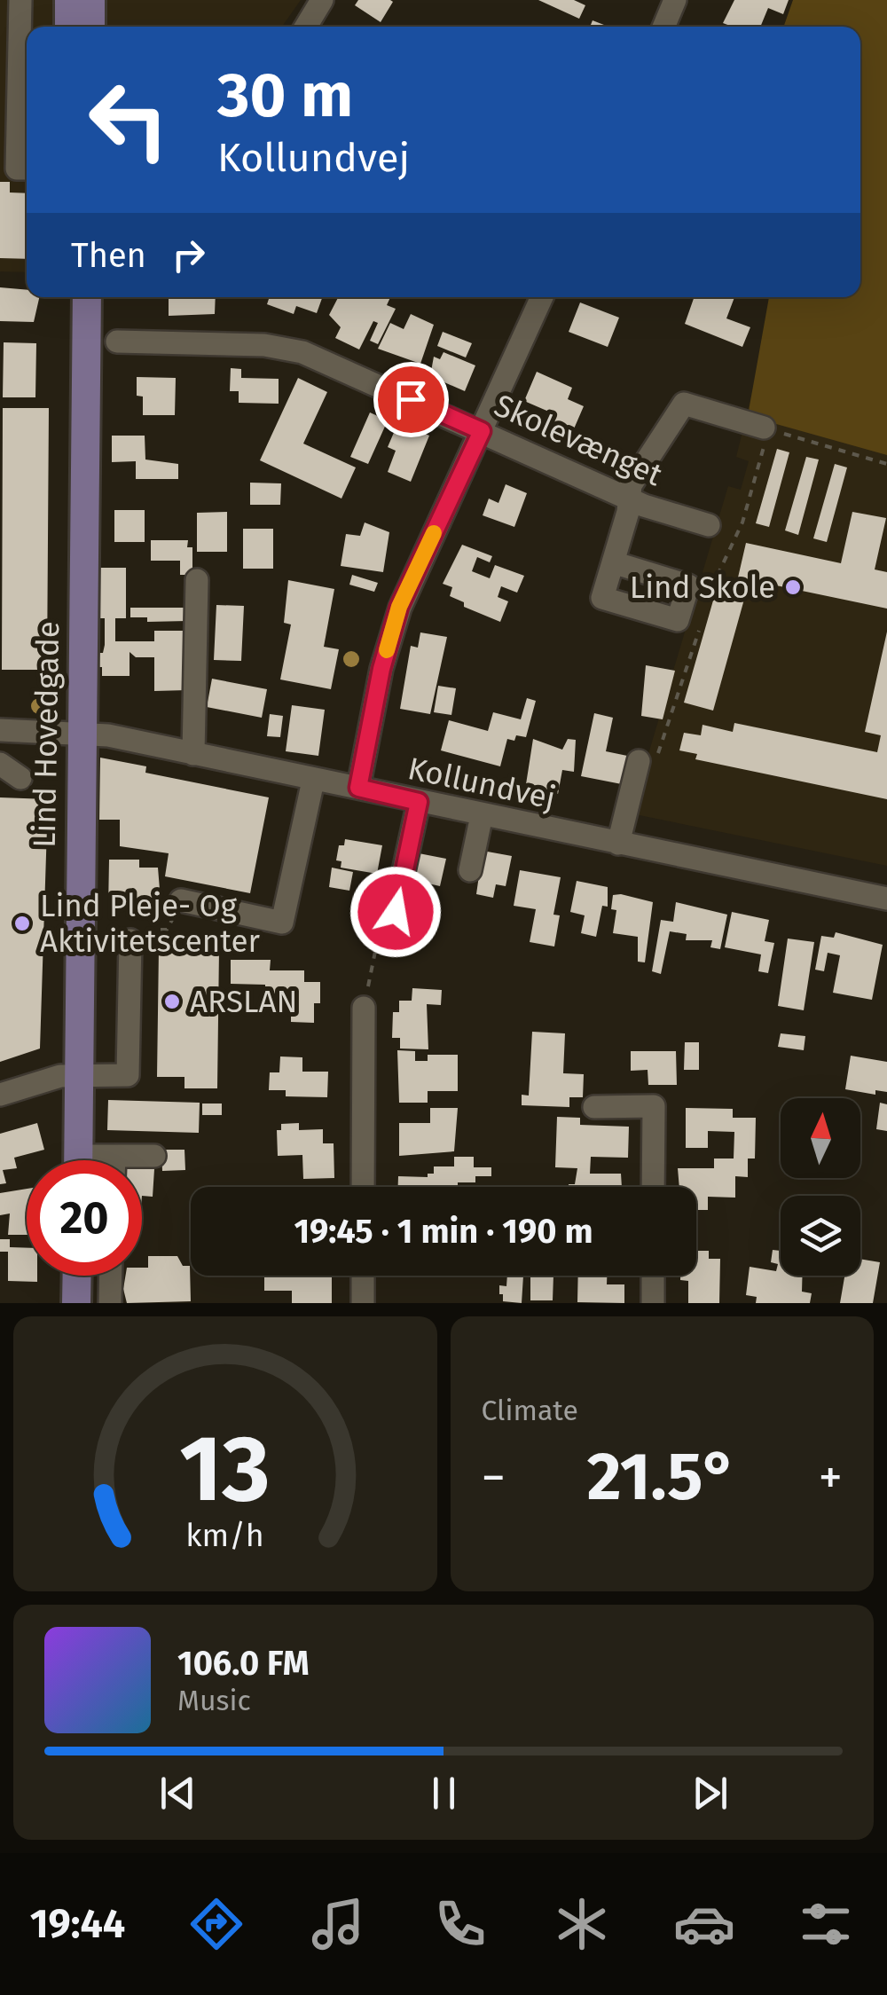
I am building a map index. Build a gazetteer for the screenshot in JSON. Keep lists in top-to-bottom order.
{
  "streets": {
    "main road": ["Lind Hovedgade"],
    "street": ["Skolevænget", "Kollundvej"]
  },
  "crossings": [
    ["Lind Hovedgade", "Kollundvej"]
  ],
  "places": ["Lind Skole", "Lind Pleje- Og Aktivitetscenter", "ARSLAN"],
  "north": "top",
  "page": {
    "turn": ["30 m", "Kollundvej"],
    "then": "Then",
    "limit": "20",
    "trip": "19:45 · 1 min · 190 m",
    "tile": "Climate",
    "heat": ["−", "21.5°", "+"],
    "song": ["106.0 FM", "Music"],
    "tabs": "19:44",
    "gauge": ["13", "km/h"]
  }
}
